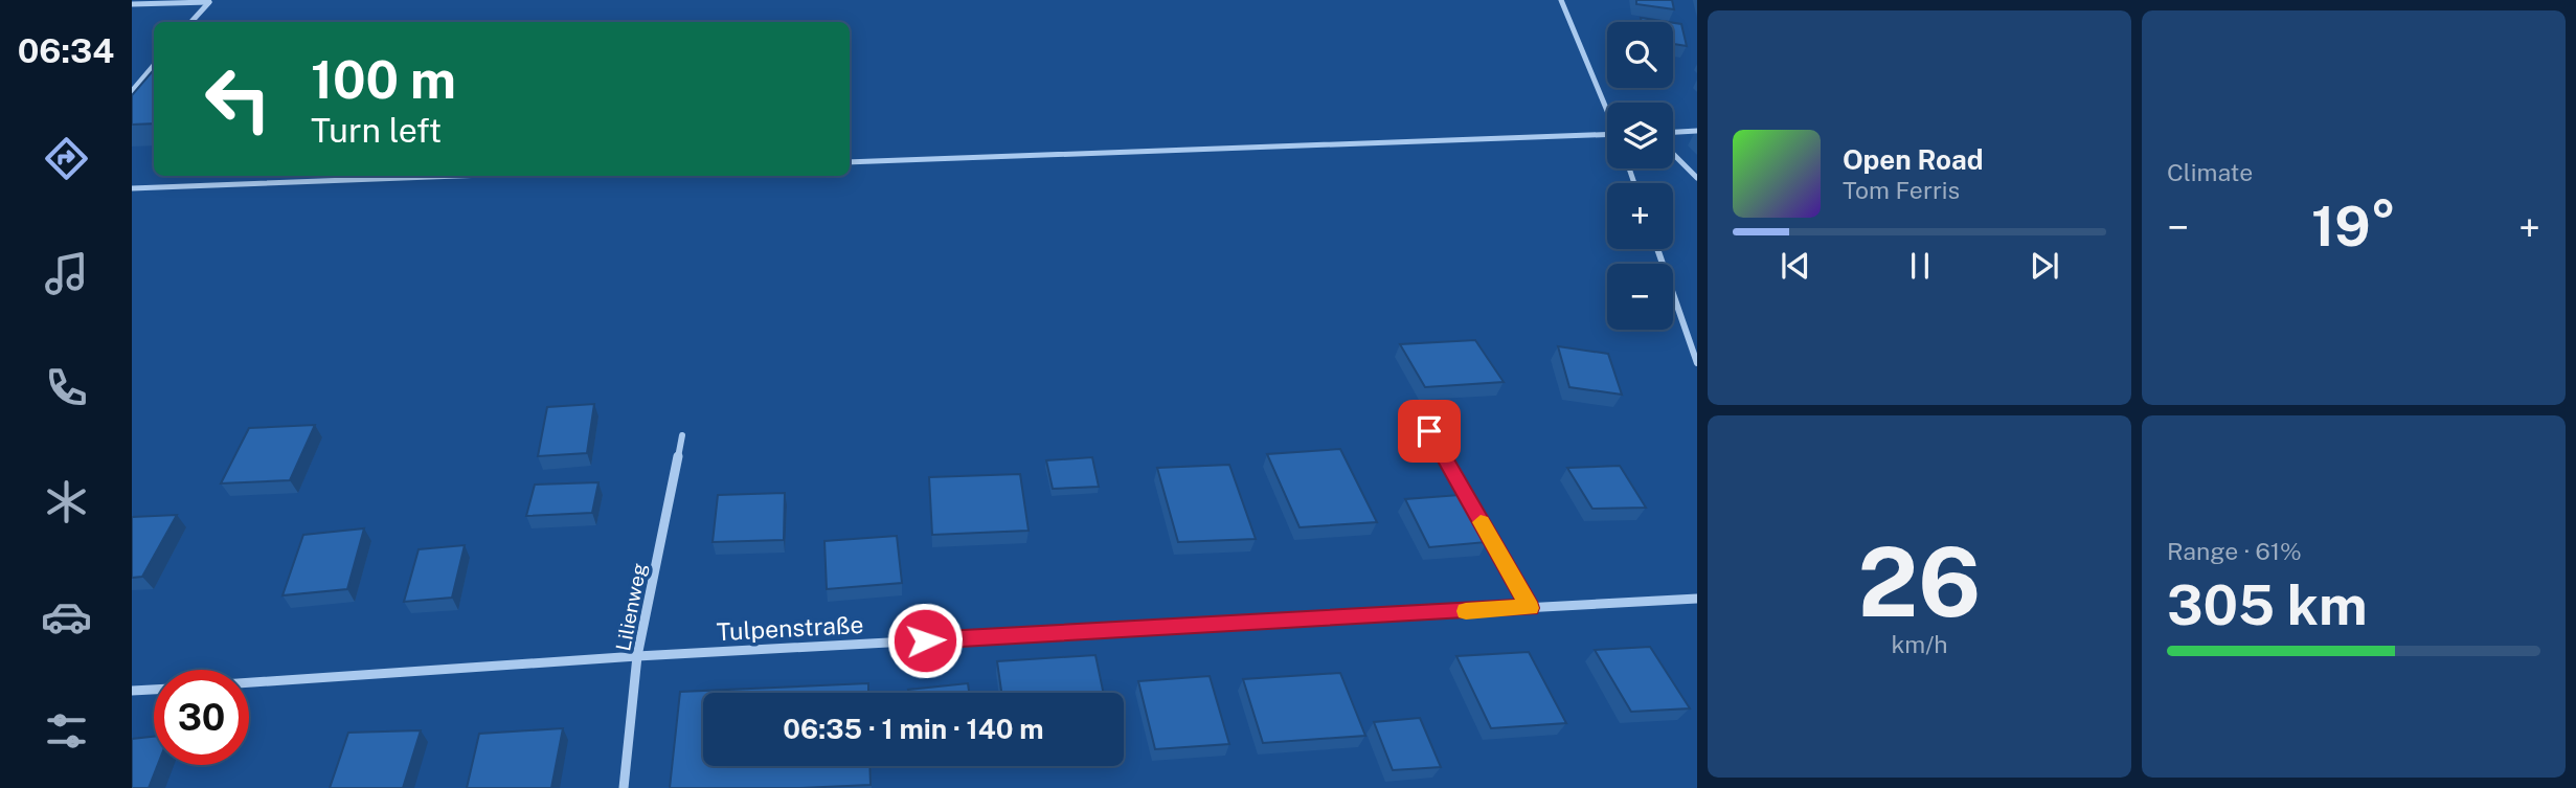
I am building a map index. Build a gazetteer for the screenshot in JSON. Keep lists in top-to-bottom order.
{
  "streets": {
    "street": ["Lilienweg", "Tulpenstraße"]
  },
  "crossings": [
    ["Lilienweg", "Tulpenstraße"]
  ],
  "page": {
    "tabs": "06:34",
    "tile": [
      "Climate",
      ["26", "km/h"],
      ["Range · 61%", "305 km"]
    ],
    "map_buttons": ["+", "−"],
    "turn": ["100 m", "Turn left"],
    "song": ["Open Road", "Tom Ferris"],
    "heat": ["−", "19°", "+"],
    "limit": "30",
    "trip": "06:35 · 1 min · 140 m"
  }
}
